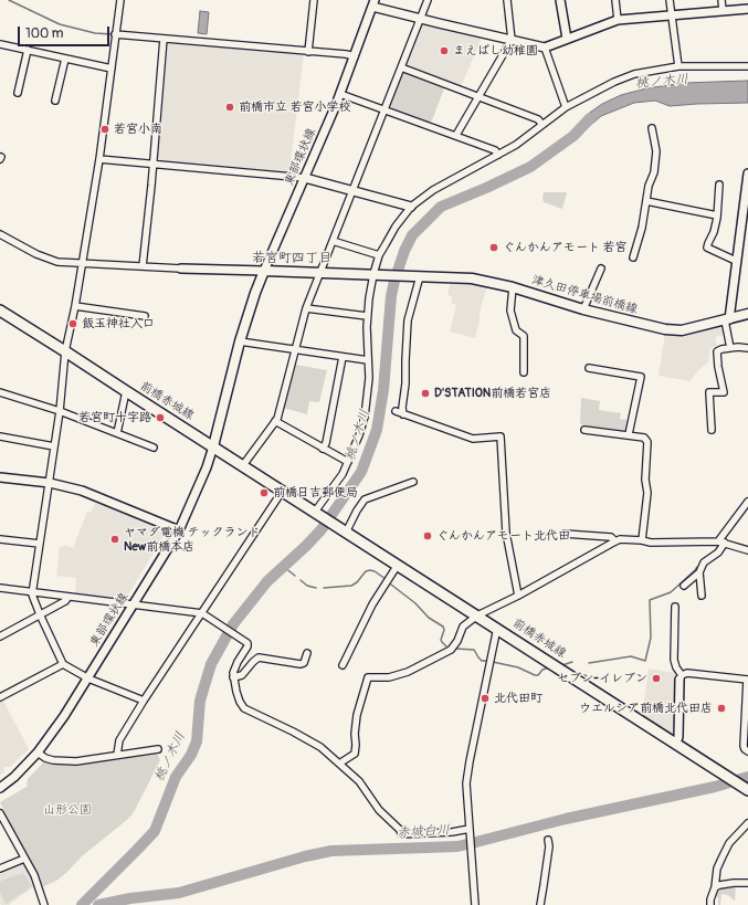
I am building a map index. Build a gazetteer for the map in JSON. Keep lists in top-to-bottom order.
{
  "streets": {
    "main road": ["津久田停車場前橋線", "前橋赤城線"],
    "street": ["東部環状線"]
  },
  "crossings": [
    ["東部環状線", "前橋赤城線"]
  ],
  "districts": ["若宮町四丁目"],
  "water": ["桃ノ木川", "赤城白川"],
  "parks": ["山形公園"],
  "places": [
    "まえばし幼稚園",
    "前橋市立 若宮小学校",
    "若宮小南",
    "ぐんかんアモート 若宮",
    "飯玉神社入口",
    "D'STATION前橋若宮店",
    "若宮町十字路",
    "前橋日吉郵便局",
    "ぐんかんアモート北代田",
    "ヤマダ電機 テックランド New前橋本店",
    "セブン-イレブン",
    "北代田町",
    "ウエルシア前橋北代田店"
  ],
  "scale_bar": "100 m"
}
